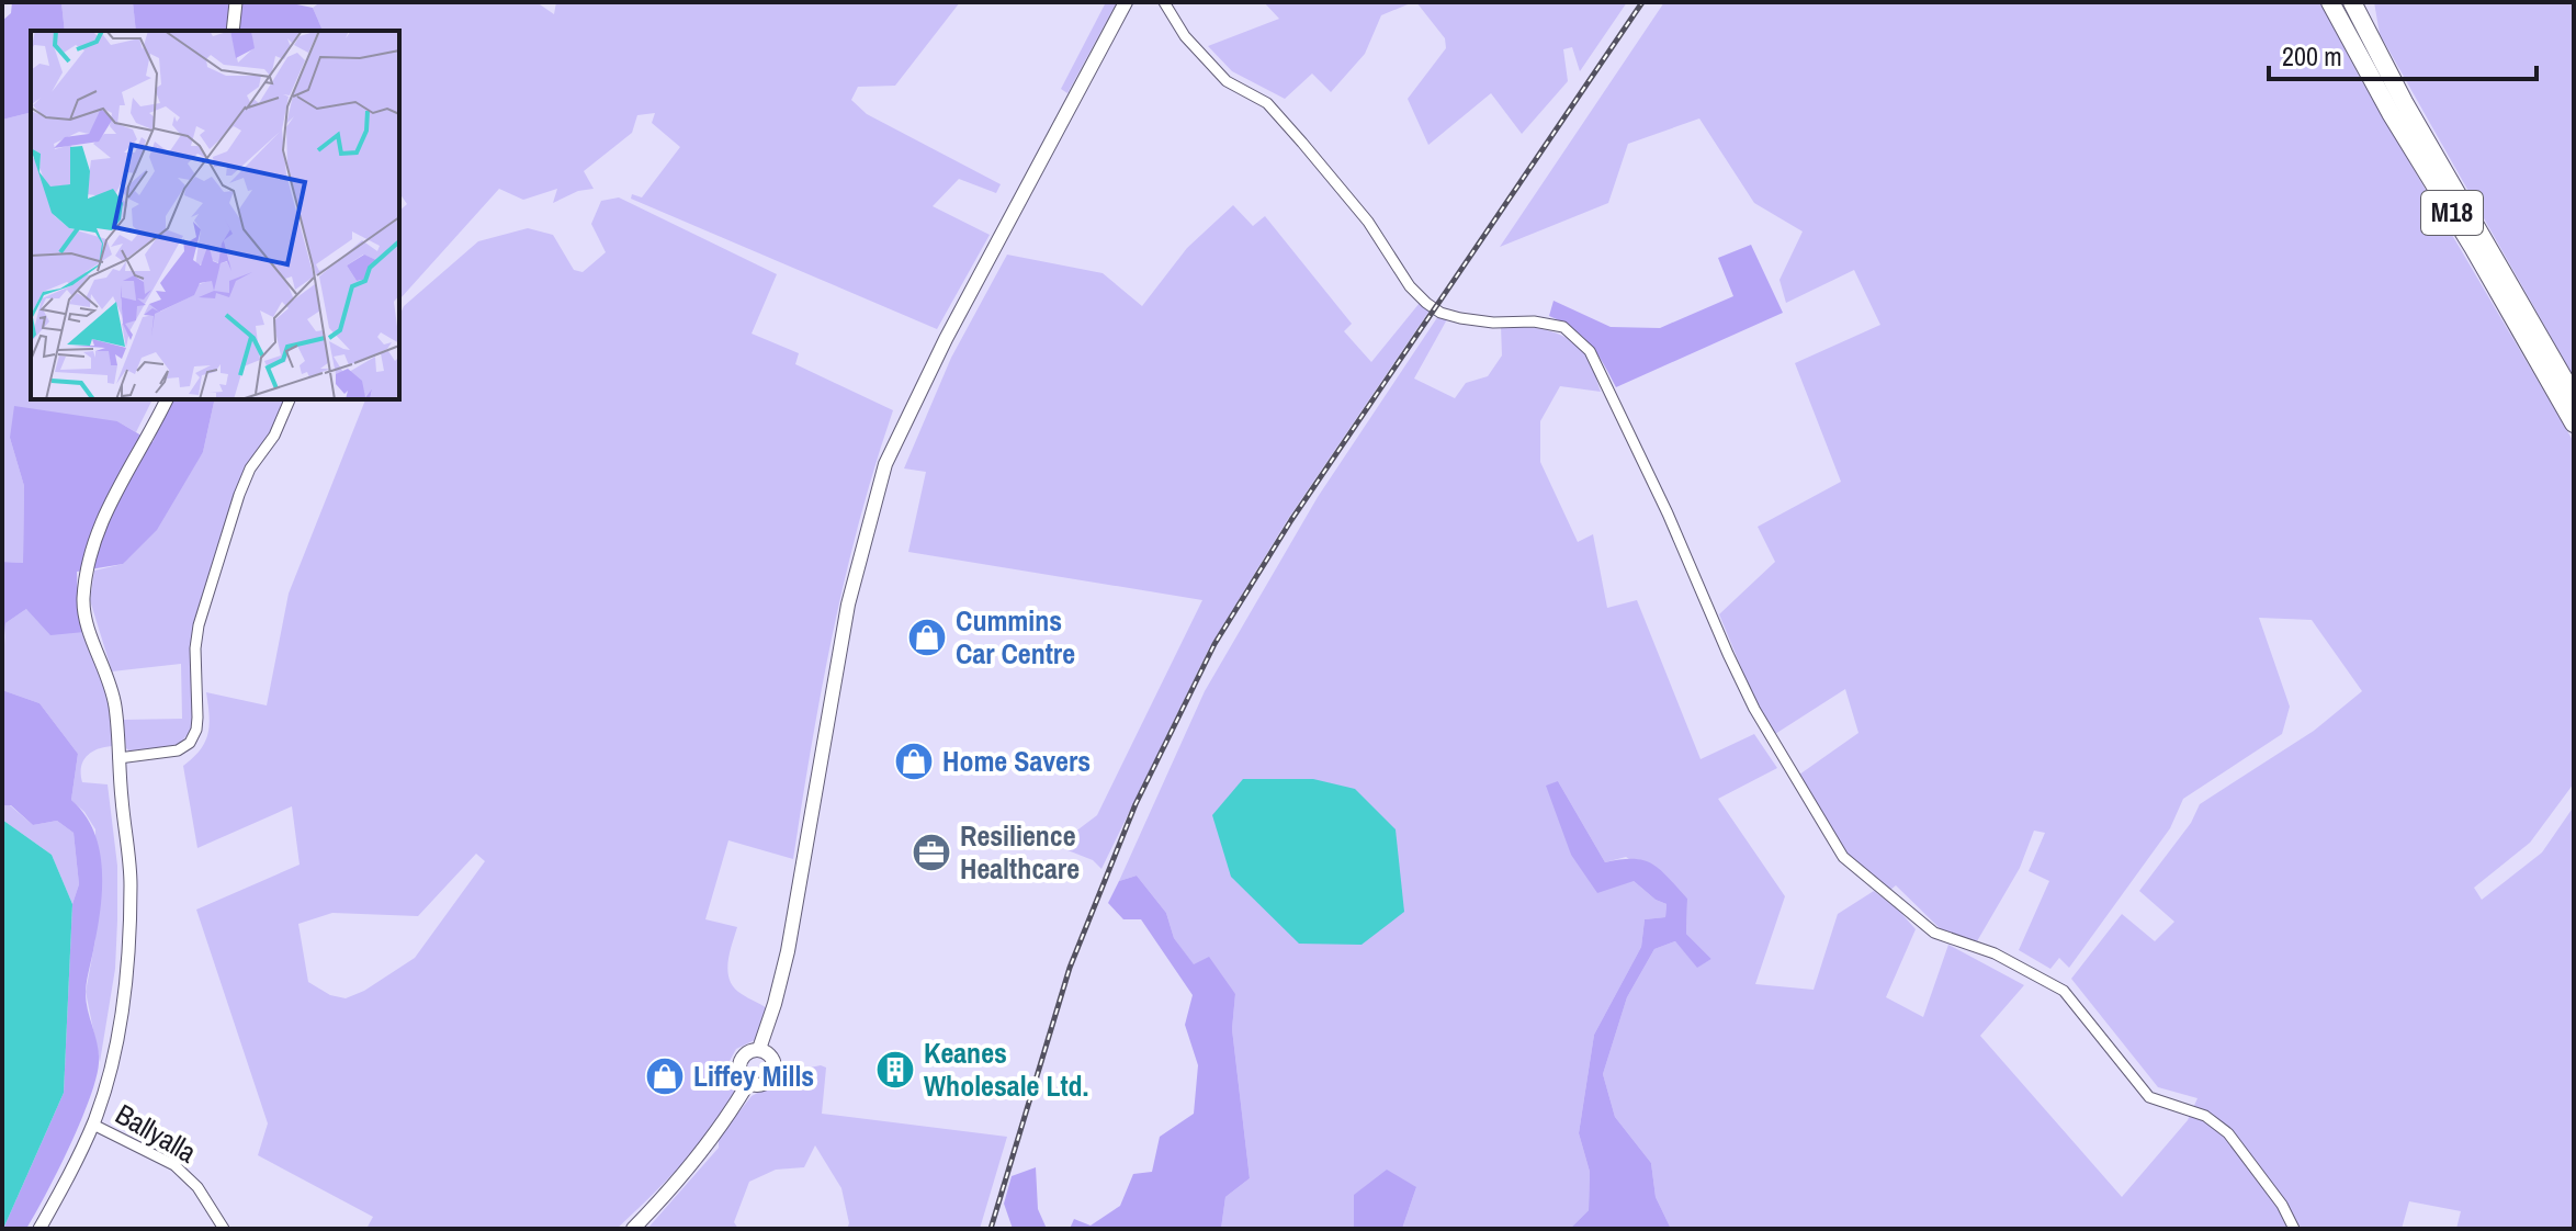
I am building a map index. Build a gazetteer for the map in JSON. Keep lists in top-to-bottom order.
{
  "streets": {
    "highway": ["M18"],
    "street": ["Ballyalla"]
  },
  "places": {
    "shop": ["Cummins Car Centre", "Home Savers", "Liffey Mills"],
    "office": ["Resilience Healthcare"],
    "building": ["Keanes Wholesale Ltd."]
  },
  "scale_bar": "200 m"
}
